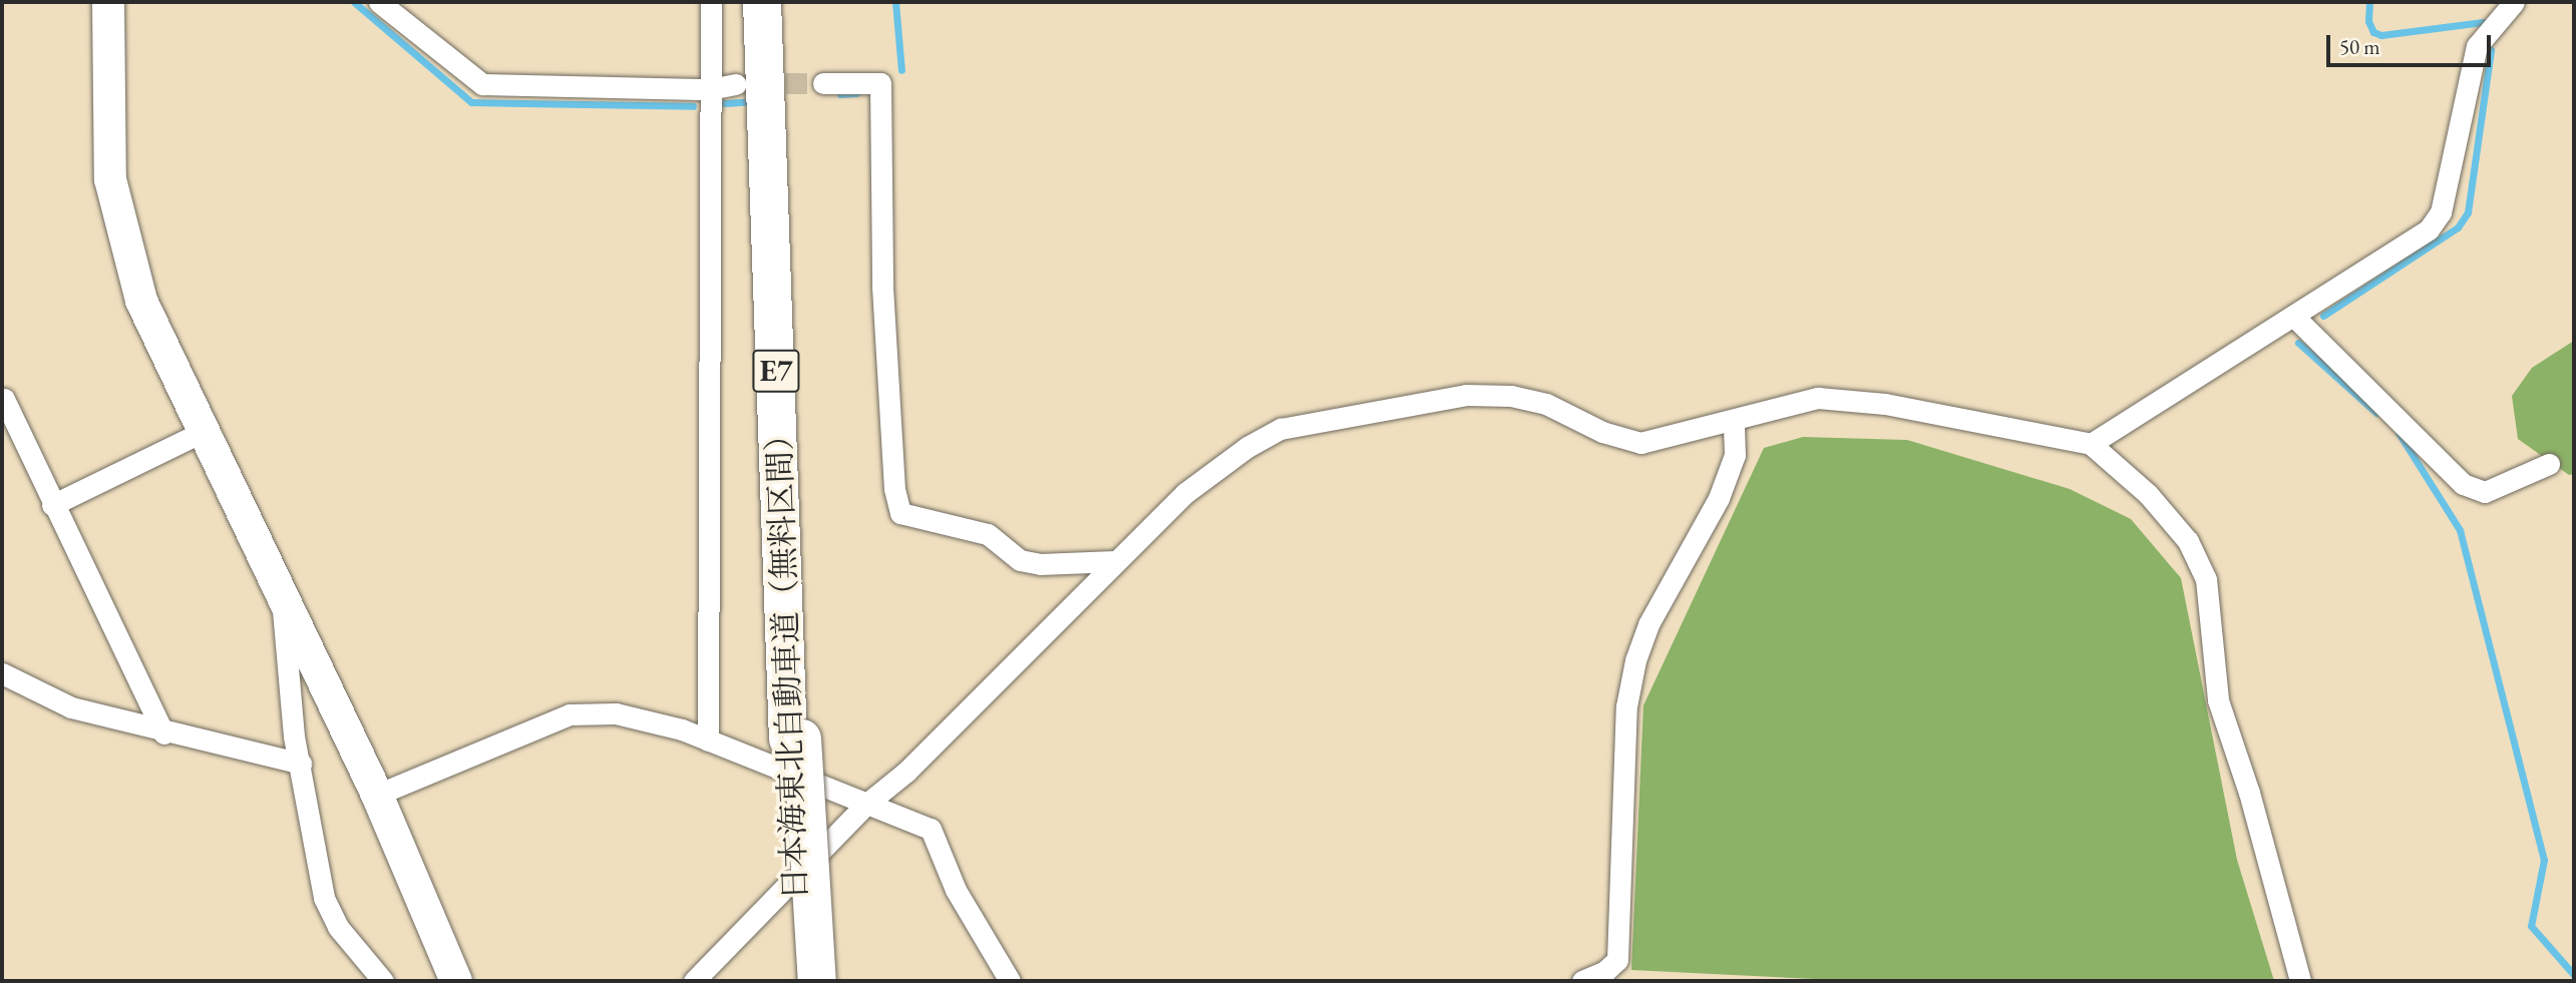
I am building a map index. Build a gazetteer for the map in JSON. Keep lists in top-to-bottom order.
{
  "streets": {
    "highway": ["E7", "日本海東北自動車道（無料区間）"]
  },
  "scale_bar": "50 m"
}
